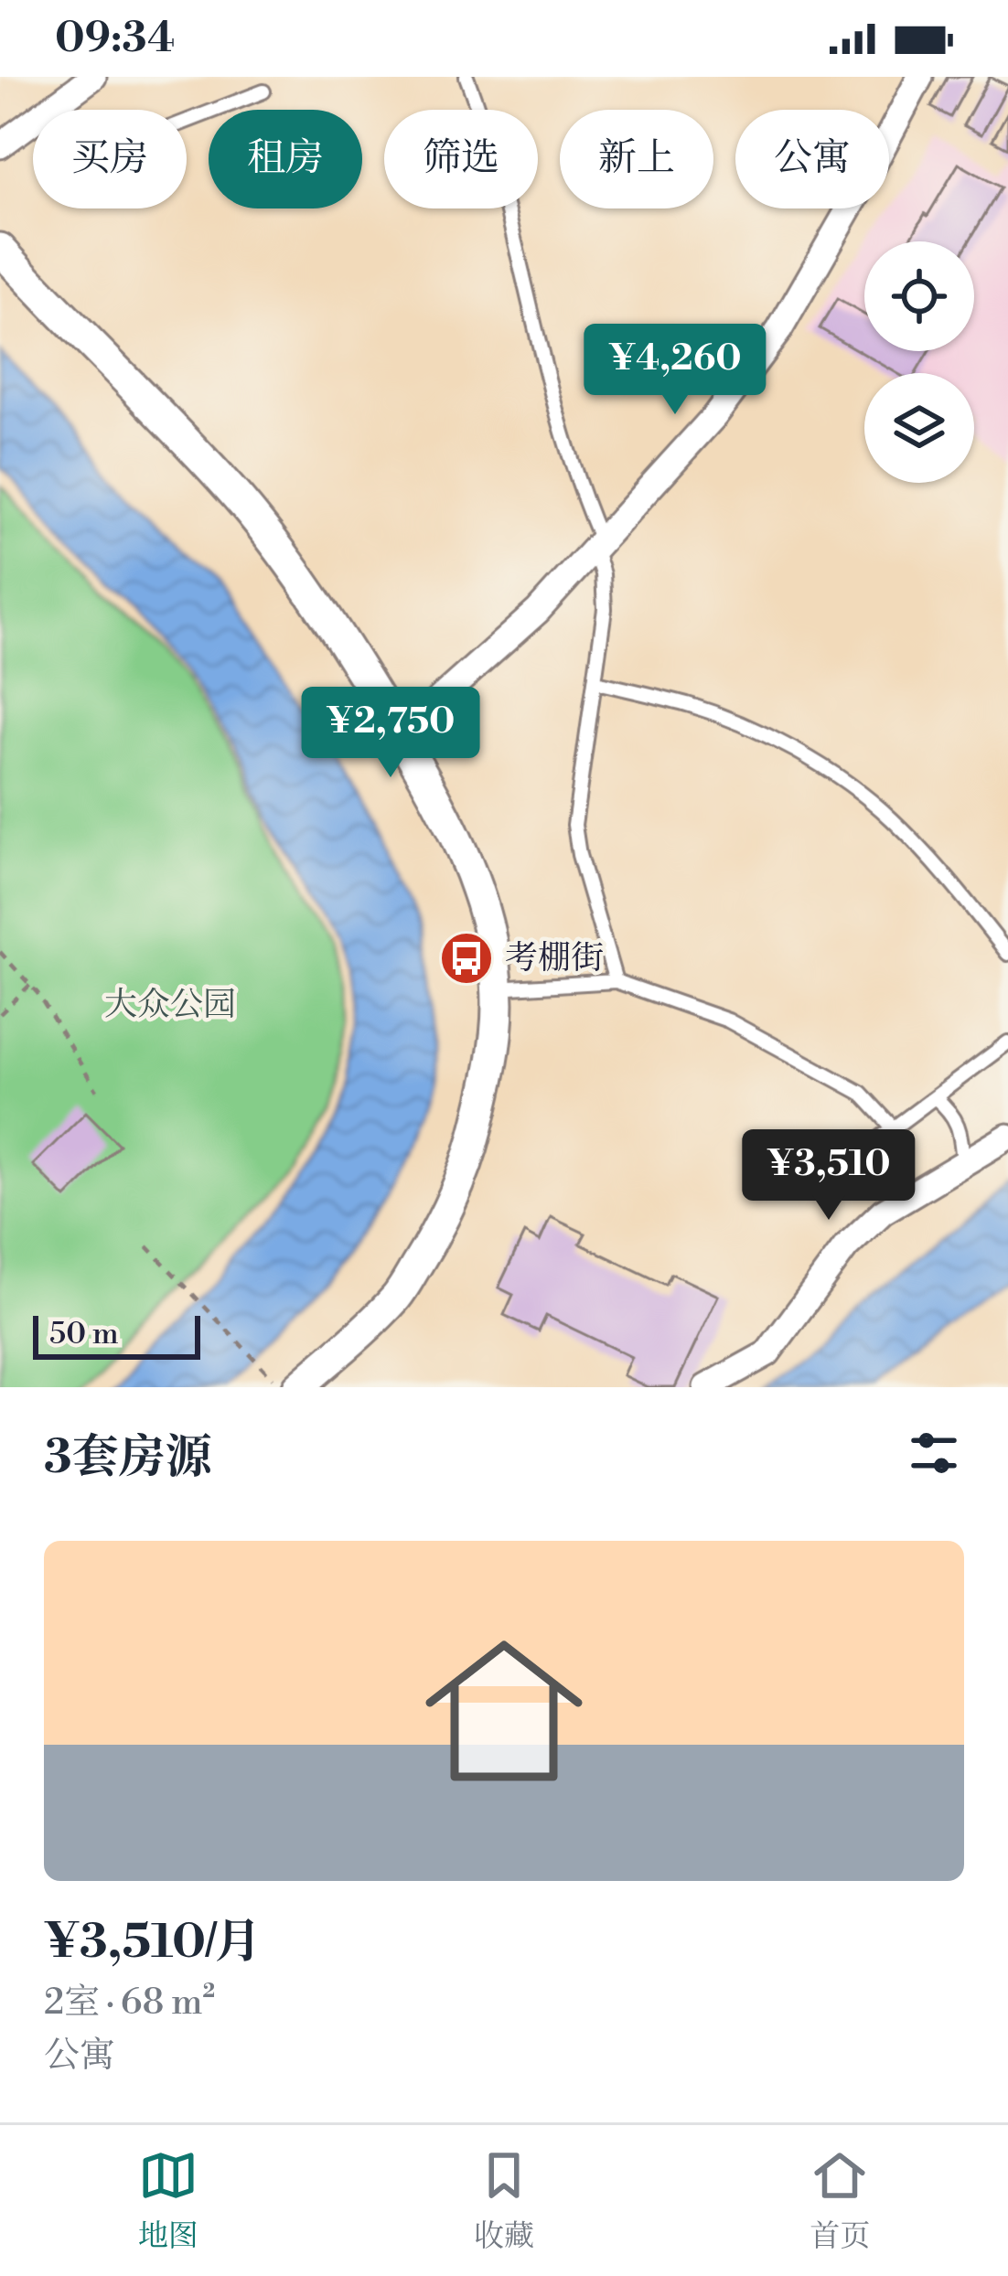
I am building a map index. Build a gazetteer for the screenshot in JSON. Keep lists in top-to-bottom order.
{
  "parks": ["大众公园"],
  "places": {
    "bus stop": ["考棚街"]
  },
  "scale_bar": "50 m",
  "page": {
    "status": "09:34",
    "chip": [
      "买房",
      "租房",
      "筛选",
      "新上",
      "公寓"
    ],
    "price": ["¥4,260", "¥2,750", "¥3,510"],
    "scale": "50 m",
    "heading": "3套房源",
    "list": [
      {
        "name": "¥3,510/月",
        "note": "2室 · 68 m² · 公寓"
      }
    ],
    "tabs": ["地图", "收藏", "首页"]
  }
}
